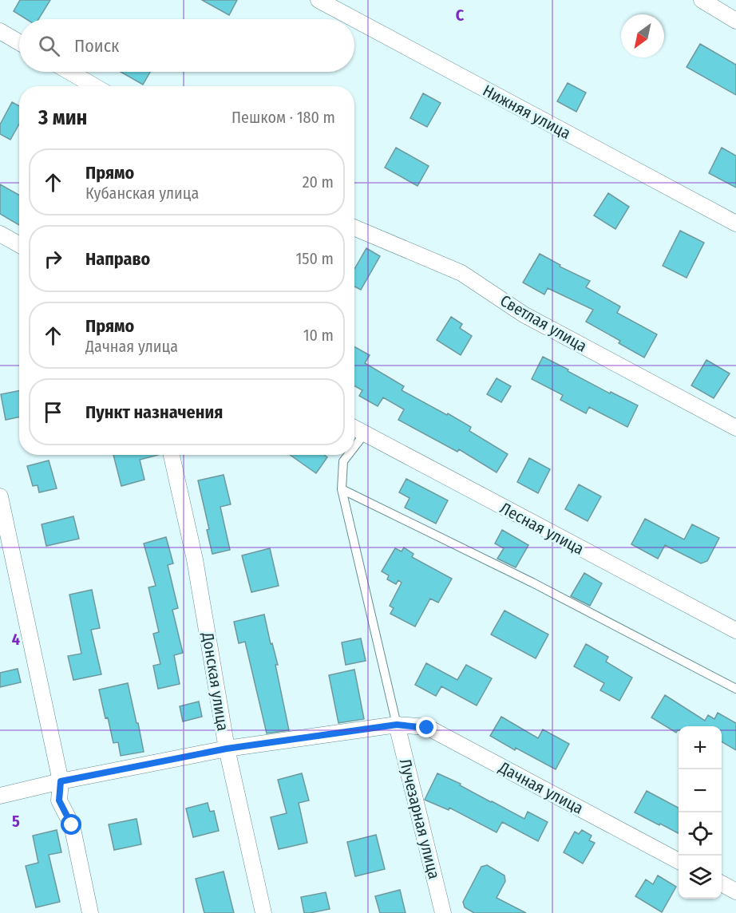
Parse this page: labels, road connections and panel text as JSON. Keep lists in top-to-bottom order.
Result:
{
  "streets": {
    "street": [
      "Нижняя улица",
      "Светлая улица",
      "Лесная улица",
      "Донская улица",
      "Дачная улица",
      "Лучезарная улица"
    ]
  },
  "crossings": [
    ["Донская улица", "Дачная улица"],
    ["Дачная улица", "Лучезарная улица"]
  ],
  "north": "bottom left",
  "page": {
    "search": "Поиск",
    "heading": ["3 мин", "Пешком · 180 m"],
    "list": [
      ["Прямо", "Кубанская улица", "20 m"],
      ["Направо", "150 m"],
      ["Прямо", "Дачная улица", "10 m"],
      "Пункт назначения"
    ],
    "map_buttons": ["+", "−"]
  },
  "grid": {
    "columns": ["C"],
    "rows": ["4", "5"]
  }
}
